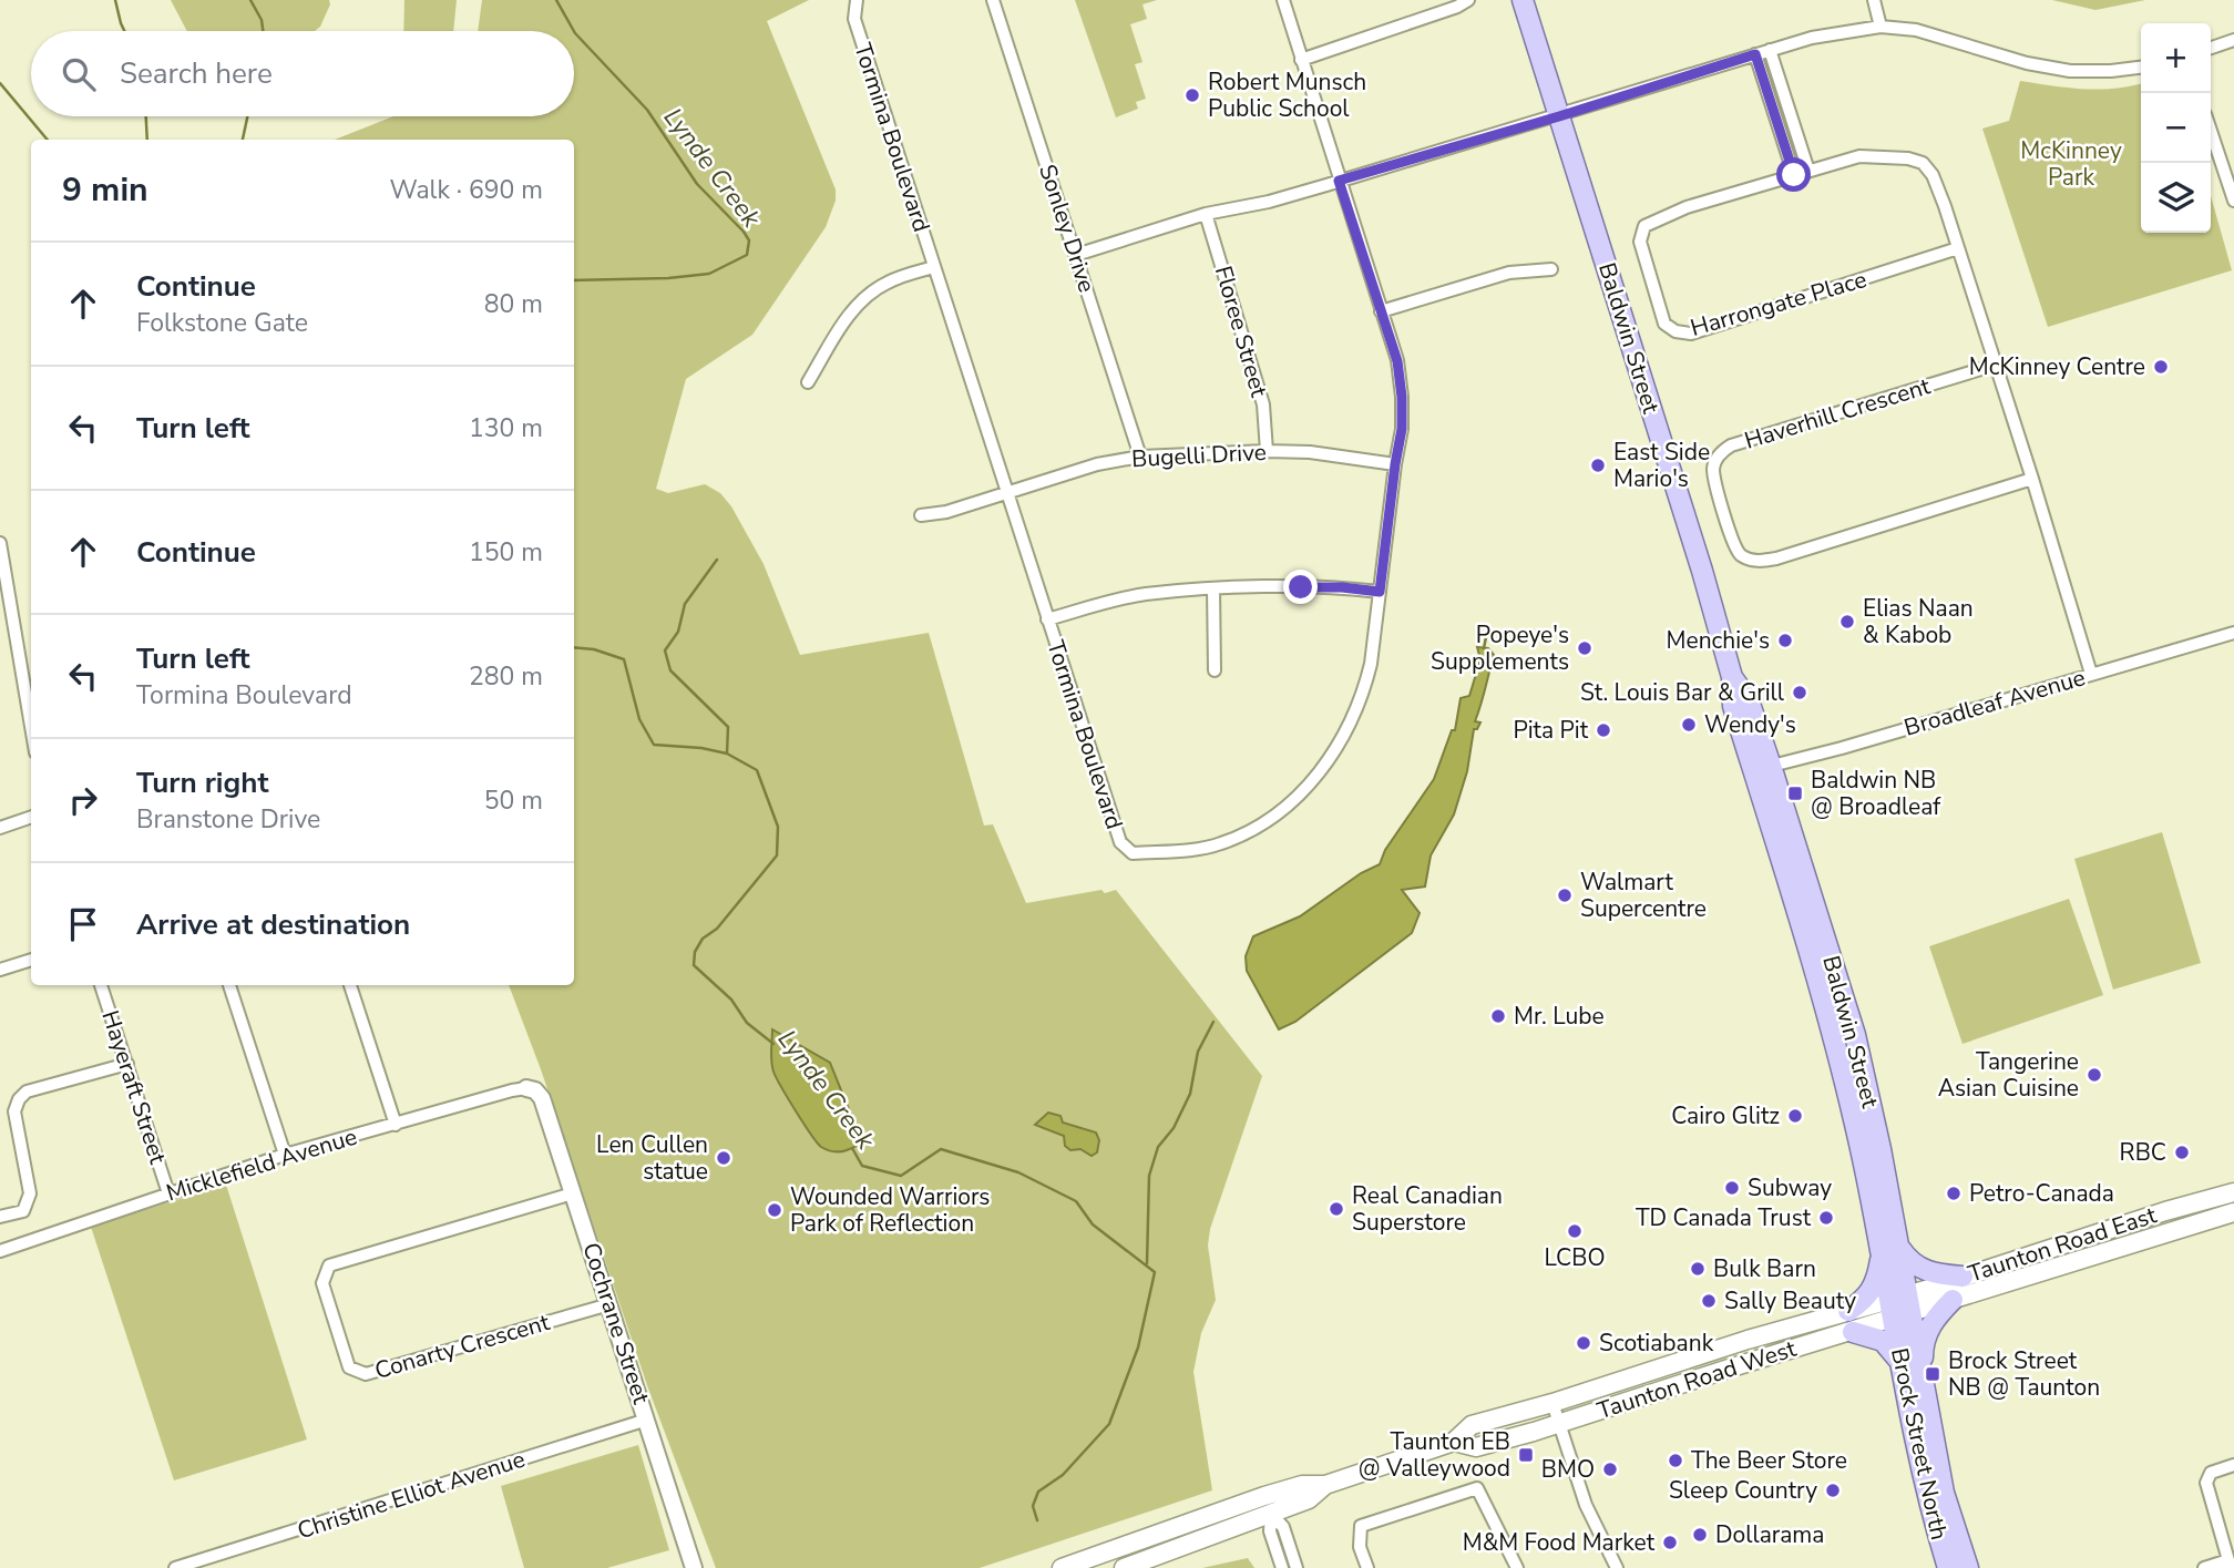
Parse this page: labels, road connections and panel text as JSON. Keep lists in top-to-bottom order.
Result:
{
  "streets": {
    "main road": [
      "Baldwin Street",
      "Taunton Road East",
      "Taunton Road West",
      "Brock Street North"
    ],
    "street": [
      "Tormina Boulevard",
      "Sonley Drive",
      "Harrongate Place",
      "Floree Street",
      "Haverhill Crescent",
      "Bugelli Drive",
      "Broadleaf Avenue",
      "Hayeraft Street",
      "Micklefield Avenue",
      "Cochrane Street",
      "Conarty Crescent",
      "Christine Elliot Avenue"
    ]
  },
  "crossings": [
    ["Tormina Boulevard", "Bugelli Drive"],
    ["Sonley Drive", "Bugelli Drive"],
    ["Harrongate Place", "Haverhill Crescent"],
    ["Harrongate Place", "Broadleaf Avenue"],
    ["Floree Street", "Bugelli Drive"],
    ["Baldwin Street", "Broadleaf Avenue"],
    ["Baldwin Street", "Taunton Road East"],
    ["Baldwin Street", "Taunton Road West"],
    ["Baldwin Street", "Brock Street North"],
    ["Hayeraft Street", "Micklefield Avenue"],
    ["Micklefield Avenue", "Cochrane Street"],
    ["Taunton Road East", "Taunton Road West"],
    ["Taunton Road East", "Brock Street North"],
    ["Cochrane Street", "Conarty Crescent"],
    ["Cochrane Street", "Christine Elliot Avenue"],
    ["Taunton Road West", "Brock Street North"]
  ],
  "water": ["Lynde Creek"],
  "parks": ["McKinney Park"],
  "places": {
    "other": [
      "Robert Munsch Public School",
      "McKinney Centre",
      "East Side Mario's",
      "Elias Naan & Kabob",
      "Menchie's",
      "Popeye's Supplements",
      "St. Louis Bar & Grill",
      "Wendy's",
      "Pita Pit",
      "Walmart Supercentre",
      "Mr. Lube",
      "Tangerine Asian Cuisine",
      "Cairo Glitz",
      "RBC",
      "Len Cullen statue",
      "Subway",
      "Petro-Canada",
      "Real Canadian Superstore",
      "Wounded Warriors Park of Reflection",
      "TD Canada Trust",
      "LCBO",
      "Bulk Barn",
      "Sally Beauty",
      "Scotiabank",
      "The Beer Store",
      "BMO",
      "Sleep Country",
      "Dollarama",
      "M&M Food Market"
    ],
    "transit": ["Baldwin NB @ Broadleaf", "Brock Street NB @ Taunton", "Taunton EB @ Valleywood"]
  },
  "page": {
    "map_buttons": ["+", "−"],
    "search": "Search here",
    "heading": ["9 min", "Walk · 690 m"],
    "list": [
      ["Continue", "Folkstone Gate", "80 m"],
      ["Turn left", "130 m"],
      ["Continue", "150 m"],
      ["Turn left", "Tormina Boulevard", "280 m"],
      ["Turn right", "Branstone Drive", "50 m"],
      "Arrive at destination"
    ]
  }
}
